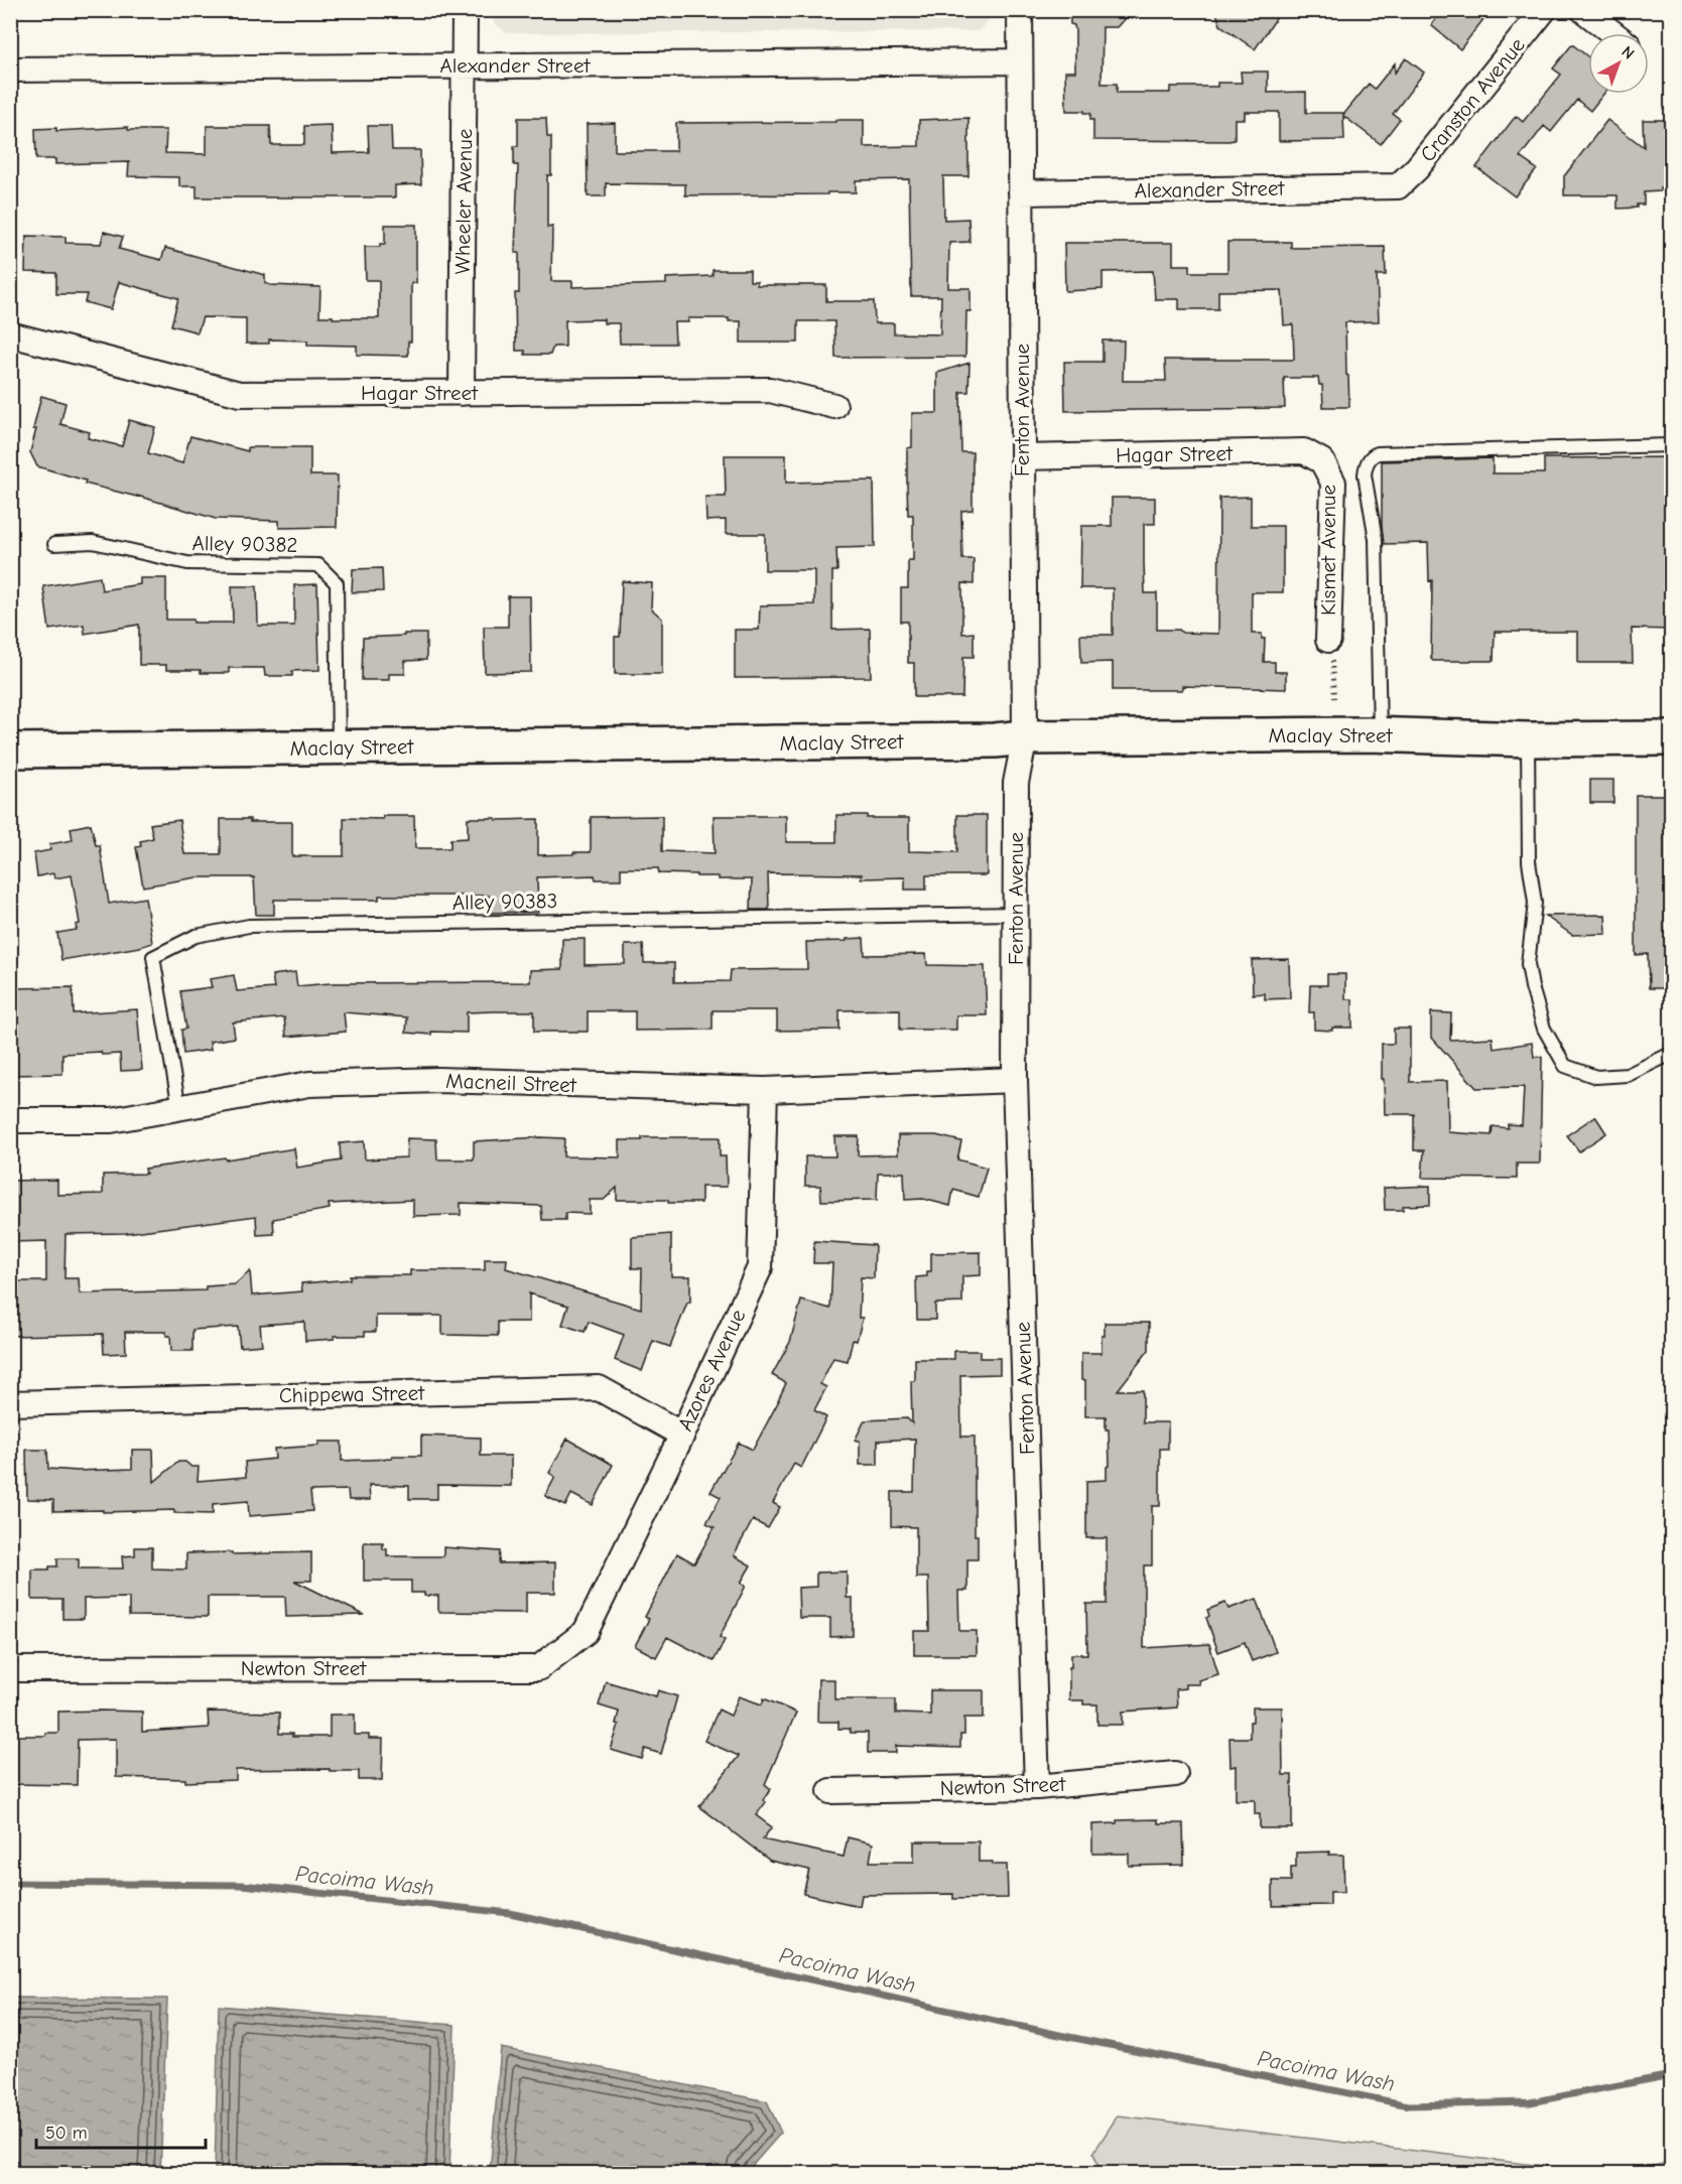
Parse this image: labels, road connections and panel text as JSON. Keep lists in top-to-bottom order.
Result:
{
  "streets": {
    "street": [
      "Alexander Street",
      "Cranston Avenue",
      "Wheeler Avenue",
      "Hagar Street",
      "Fenton Avenue",
      "Kismet Avenue",
      "Maclay Street",
      "Macneil Street",
      "Azores Avenue",
      "Chippewa Street",
      "Newton Street"
    ],
    "lane": ["Alley 90382", "Alley 90383"]
  },
  "crossings": [
    ["Alexander Street", "Cranston Avenue"],
    ["Alexander Street", "Wheeler Avenue"],
    ["Alexander Street", "Fenton Avenue"],
    ["Wheeler Avenue", "Hagar Street"],
    ["Hagar Street", "Fenton Avenue"],
    ["Hagar Street", "Kismet Avenue"],
    ["Fenton Avenue", "Maclay Street"],
    ["Fenton Avenue", "Alley 90383"],
    ["Fenton Avenue", "Macneil Street"],
    ["Fenton Avenue", "Newton Street"],
    ["Alley 90382", "Maclay Street"],
    ["Alley 90383", "Macneil Street"],
    ["Macneil Street", "Azores Avenue"],
    ["Azores Avenue", "Chippewa Street"],
    ["Azores Avenue", "Newton Street"]
  ],
  "water": ["Pacoima Wash"],
  "scale_bar": "50 m",
  "north": "top right"
}
